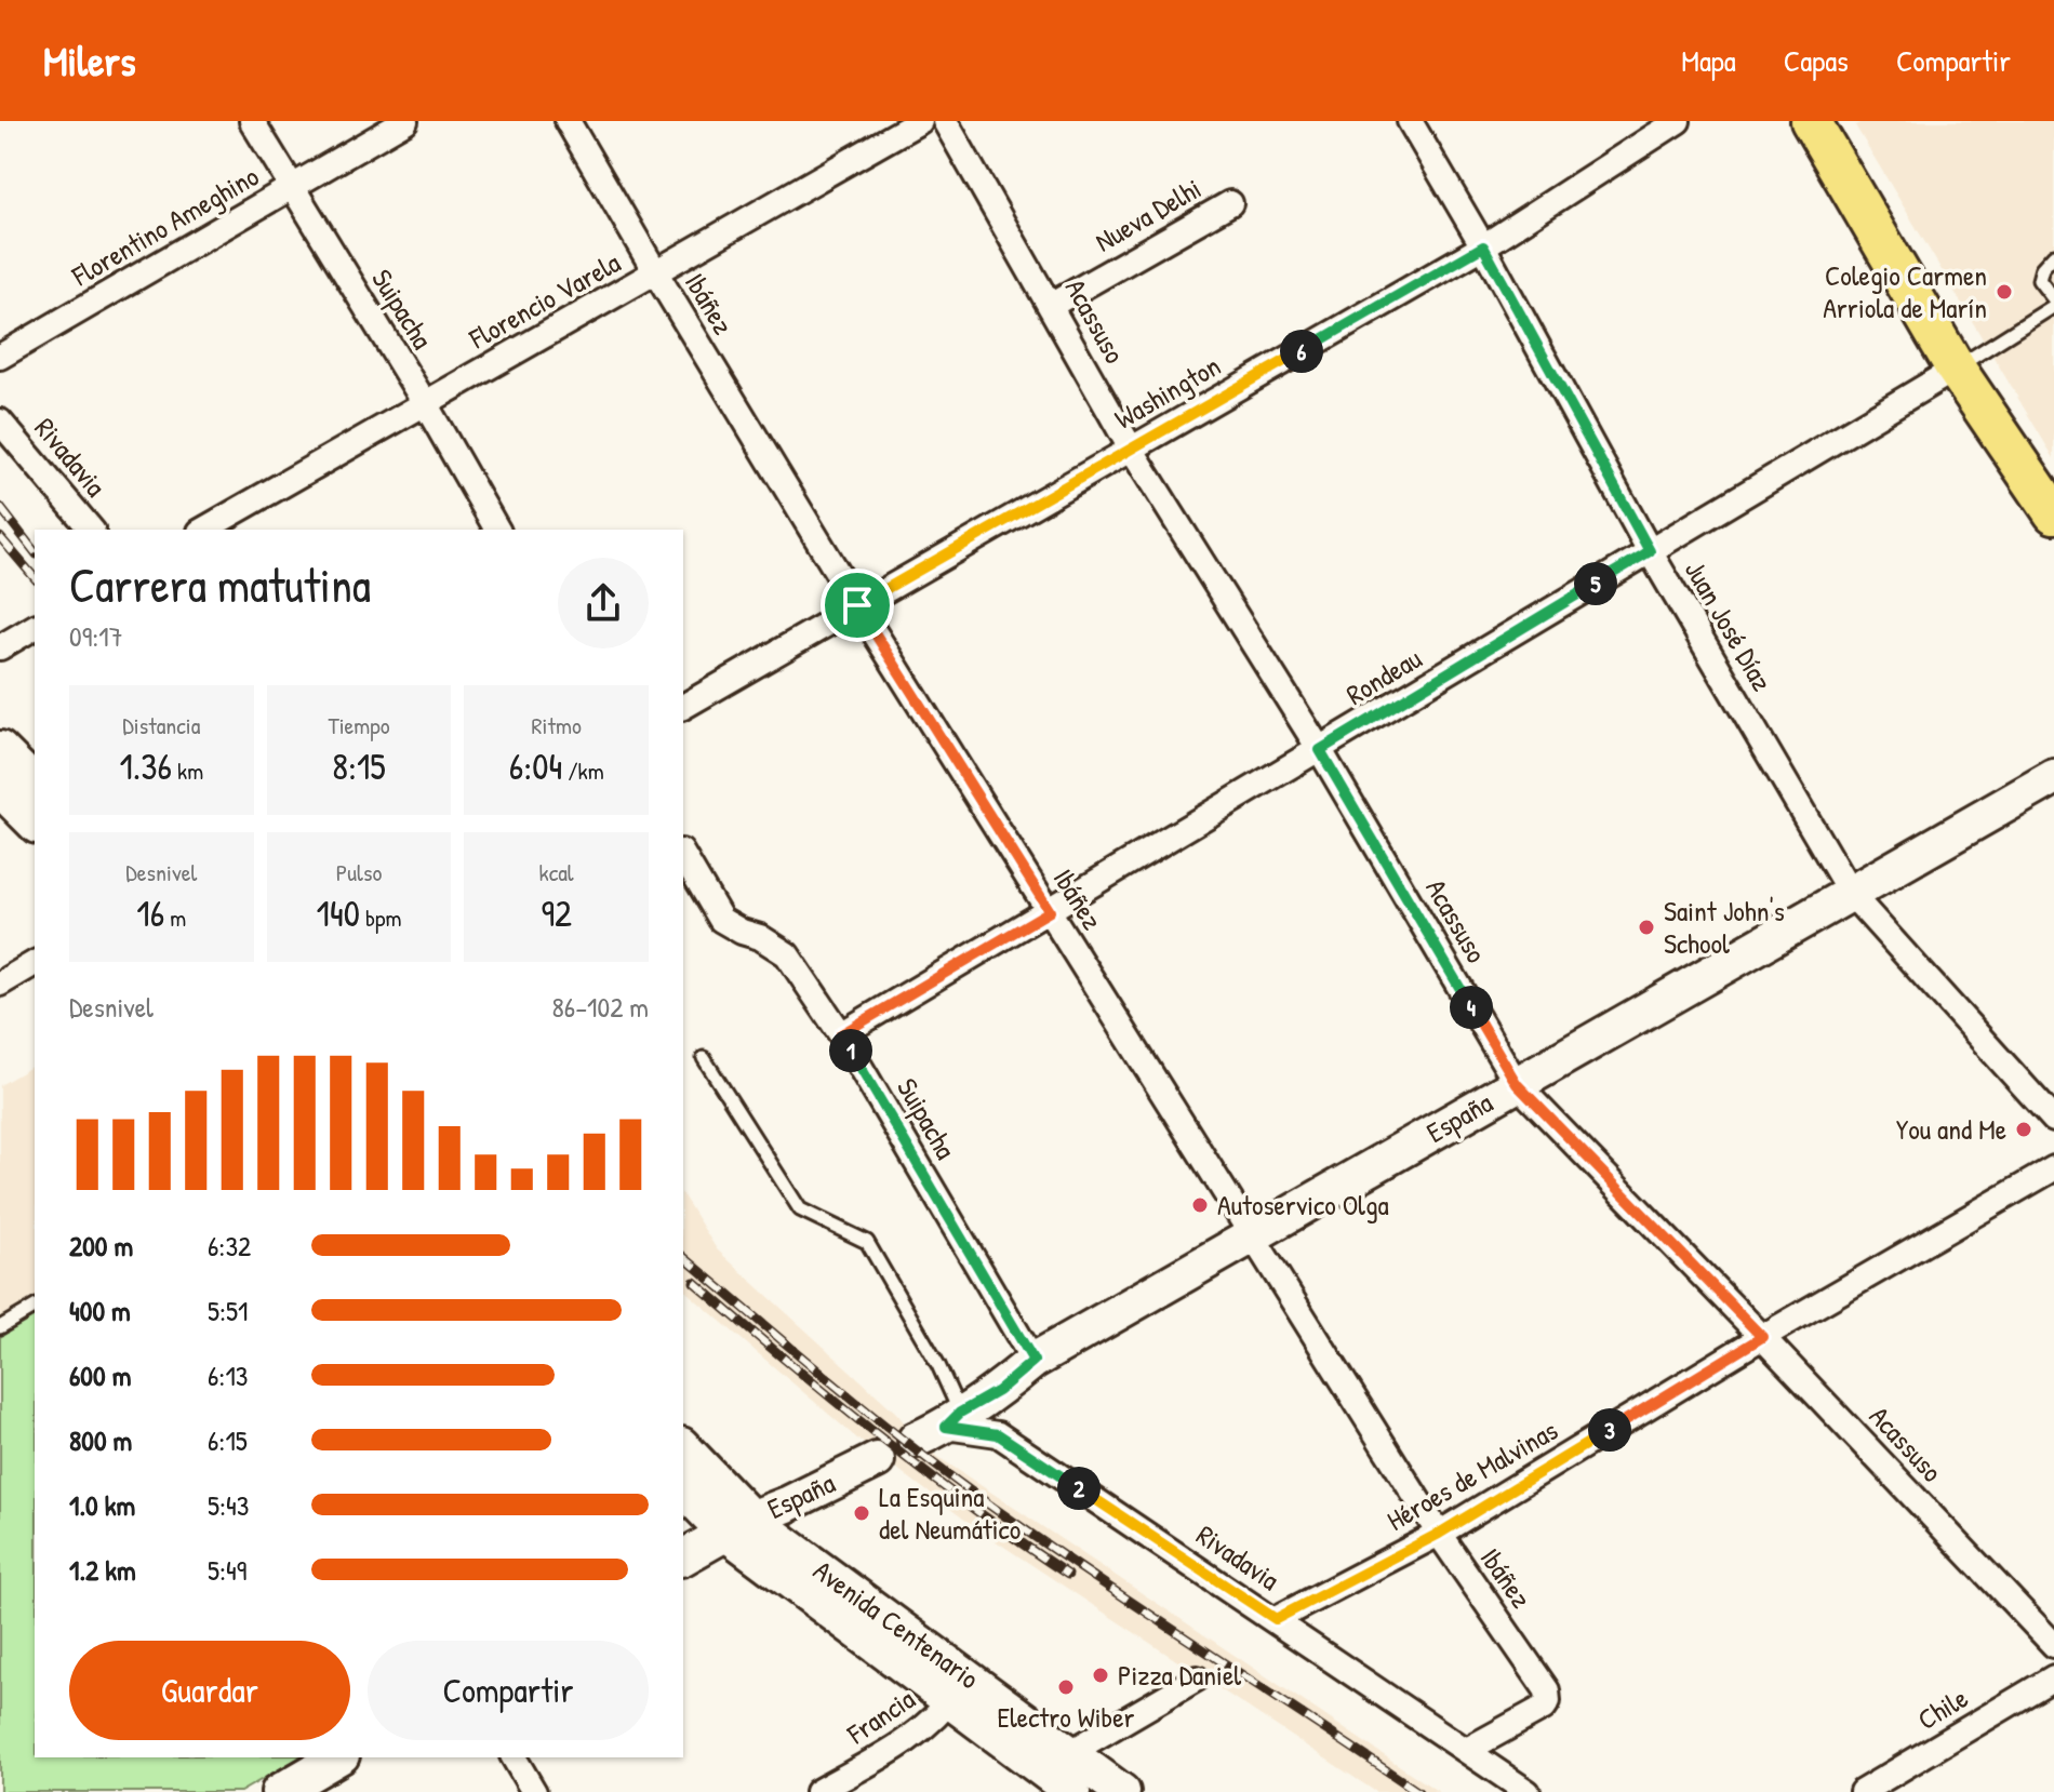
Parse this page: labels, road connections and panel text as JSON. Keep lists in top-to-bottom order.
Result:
{
  "streets": {
    "street": [
      "Nueva Delhi",
      "Florentino Ameghino",
      "Florencio Varela",
      "Ibáñez",
      "Suipacha",
      "Acassuso",
      "Washington",
      "Rivadavia",
      "Juan José Díaz",
      "Rondeau",
      "España",
      "Héroes de Malvinas",
      "Avenida Centenario",
      "Chile",
      "Francia"
    ]
  },
  "crossings": [
    ["Nueva Delhi", "Acassuso"],
    ["Florentino Ameghino", "Suipacha"],
    ["Florencio Varela", "Ibáñez"],
    ["Florencio Varela", "Suipacha"],
    ["Ibáñez", "Washington"],
    ["Ibáñez", "Rivadavia"],
    ["Ibáñez", "Rondeau"],
    ["Ibáñez", "España"],
    ["Ibáñez", "Héroes de Malvinas"],
    ["Suipacha", "Rondeau"],
    ["Suipacha", "España"],
    ["Acassuso", "Washington"],
    ["Acassuso", "Rondeau"],
    ["Acassuso", "España"],
    ["Acassuso", "Héroes de Malvinas"],
    ["Washington", "Juan José Díaz"],
    ["Rivadavia", "España"],
    ["Rivadavia", "Héroes de Malvinas"],
    ["Juan José Díaz", "Rondeau"],
    ["Juan José Díaz", "España"],
    ["España", "Avenida Centenario"],
    ["Avenida Centenario", "Francia"]
  ],
  "places": [
    "Colegio Carmen Arriola de Marín",
    "Saint John's School",
    "You and Me",
    "Autoservico Olga",
    "La Esquina del Neumático",
    "Pizza Daniel",
    "Electro Wiber"
  ],
  "page": {
    "header": "Milers",
    "nav": ["Mapa", "Capas", "Compartir"],
    "pins": [
      "6",
      "5",
      "4",
      "1",
      "3",
      "2"
    ],
    "heading": ["Carrera matutina", "09:17"],
    "stats": [
      ["Distancia", "1.36 km"],
      ["Tiempo", "8:15"],
      ["Ritmo", "6:04 /km"],
      ["Desnivel", "16 m"],
      ["Pulso", "140 bpm"],
      ["kcal", "92"]
    ],
    "chart": ["Desnivel", "86–102 m"],
    "list": [
      {
        "name": "200 m",
        "note": "6:32"
      },
      {
        "name": "400 m",
        "note": "5:51"
      },
      {
        "name": "600 m",
        "note": "6:13"
      },
      {
        "name": "800 m",
        "note": "6:15"
      },
      {
        "name": "1.0 km",
        "note": "5:43"
      },
      {
        "name": "1.2 km",
        "note": "5:49"
      }
    ],
    "buttons": ["Guardar", "Compartir"]
  }
}
